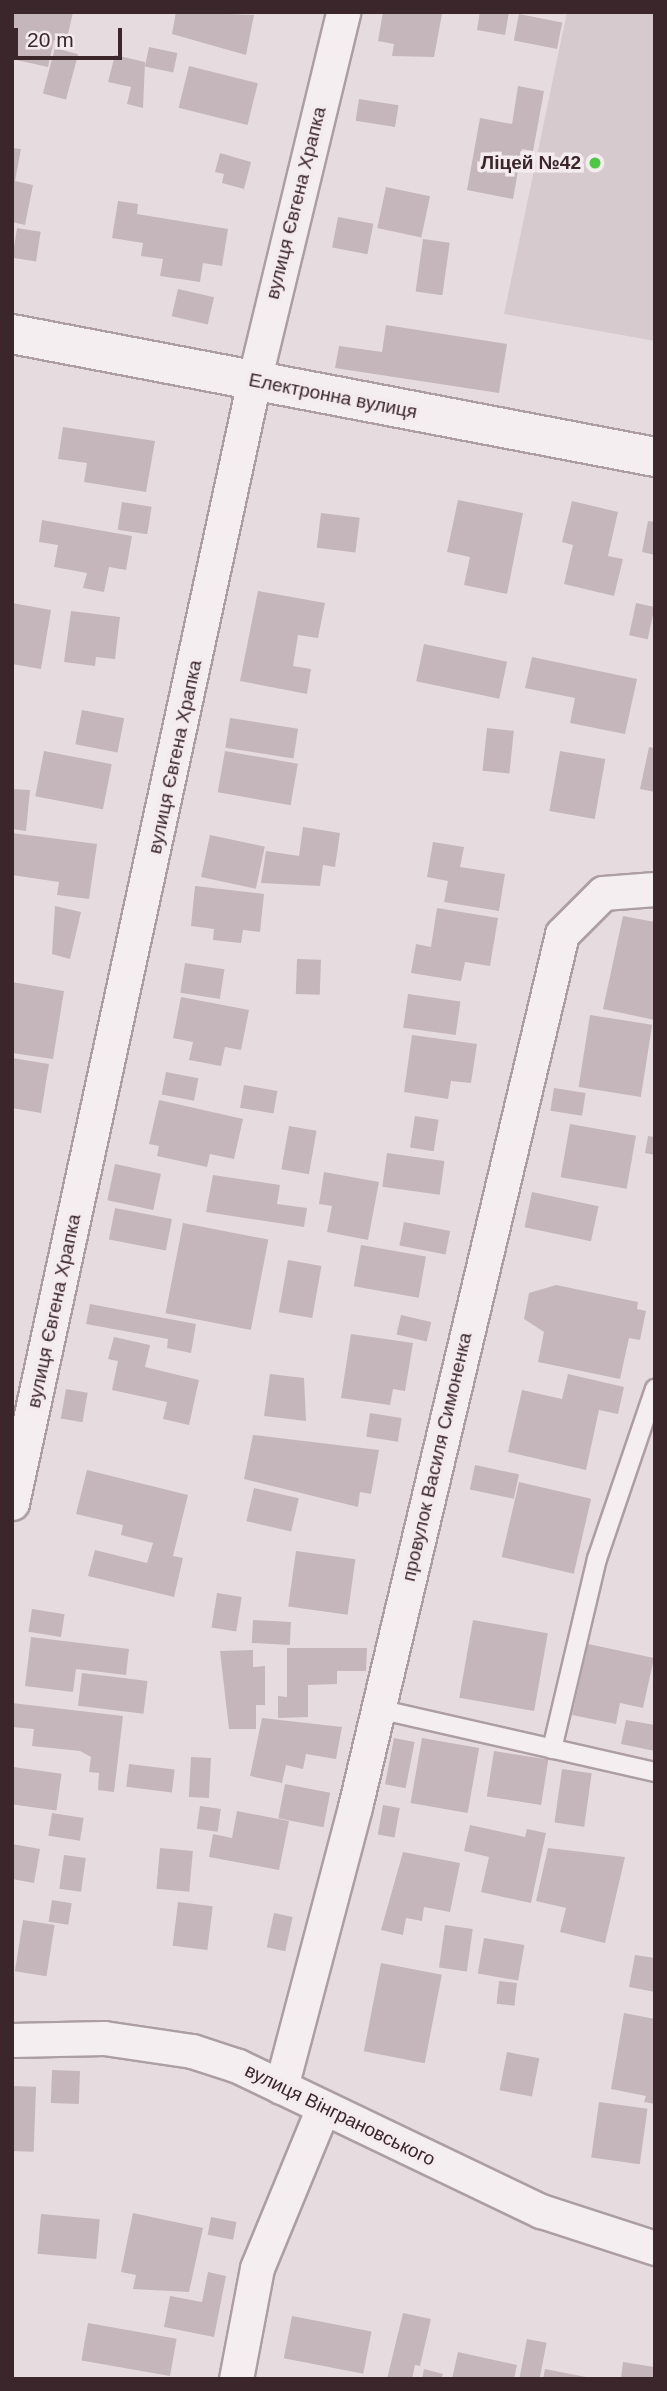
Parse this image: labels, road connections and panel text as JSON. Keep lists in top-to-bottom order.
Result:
{
  "streets": {
    "street": [
      "вулиця Євгена Храпка",
      "Електронна вулиця",
      "провулок Василя Симоненка",
      "вулиця Вінграновського"
    ]
  },
  "crossings": [
    ["вулиця Євгена Храпка", "Електронна вулиця"],
    ["провулок Василя Симоненка", "вулиця Вінграновського"]
  ],
  "places": ["Ліцей №42"],
  "scale_bar": "20 m"
}
